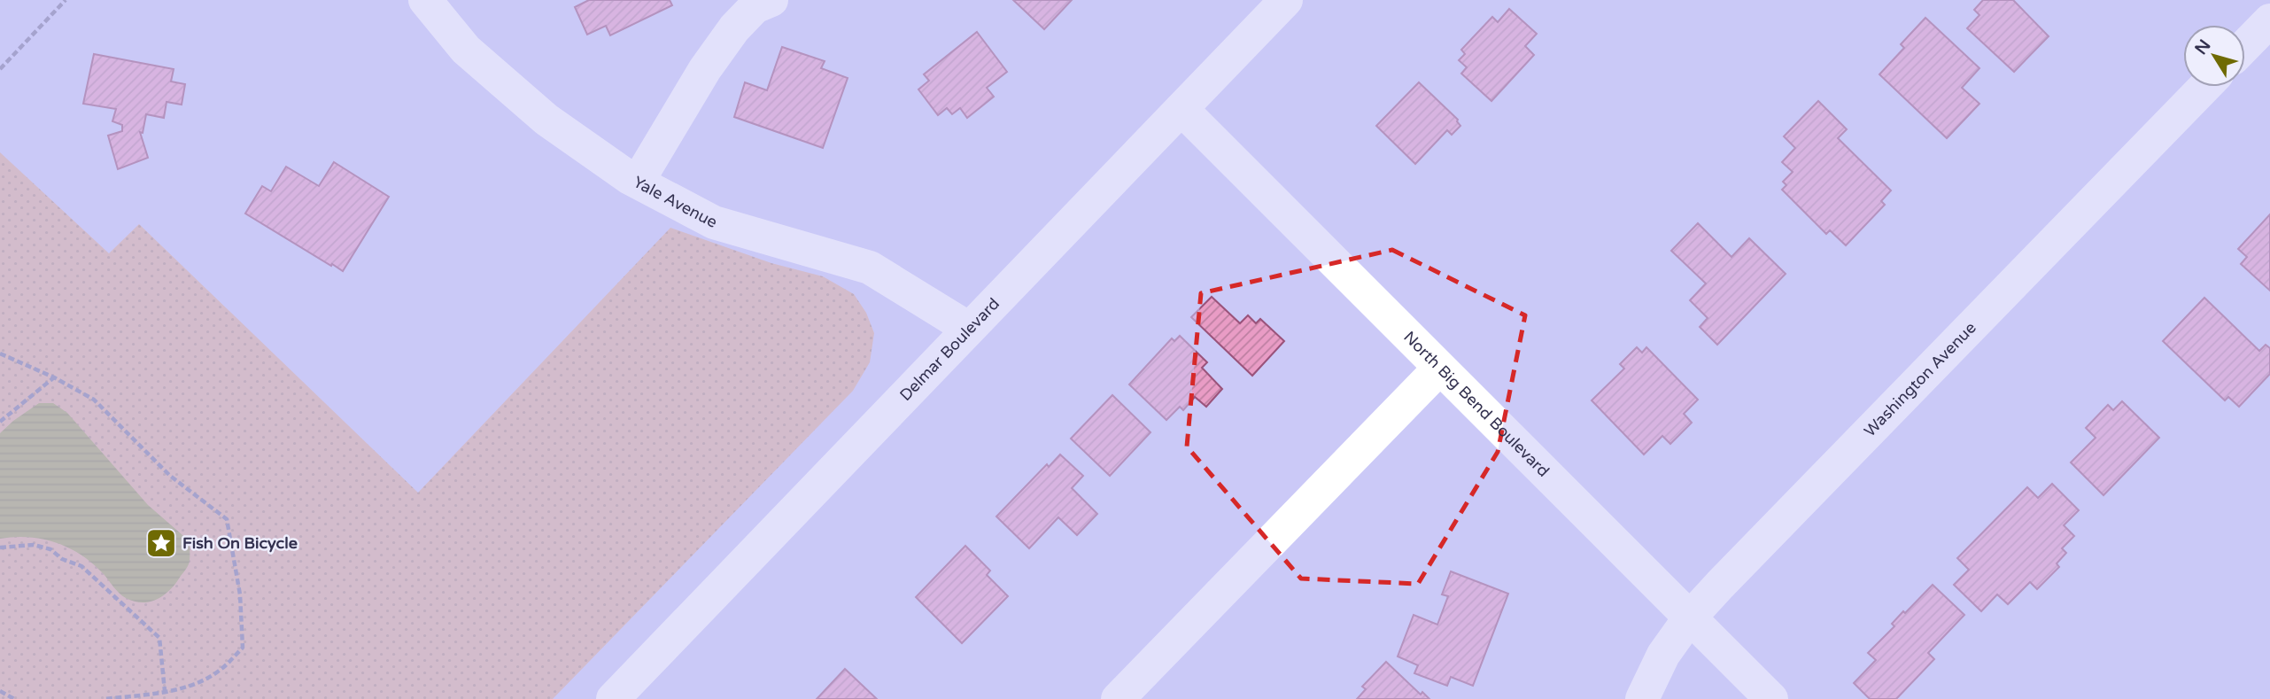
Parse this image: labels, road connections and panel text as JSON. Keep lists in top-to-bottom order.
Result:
{
  "streets": {
    "main road": [
      "Yale Avenue",
      "Delmar Boulevard",
      "Washington Avenue",
      "North Big Bend Boulevard"
    ]
  },
  "crossings": [
    ["Yale Avenue", "Delmar Boulevard"],
    ["Delmar Boulevard", "North Big Bend Boulevard"],
    ["Washington Avenue", "North Big Bend Boulevard"]
  ],
  "places": {
    "place": ["Fish On Bicycle"]
  },
  "north": "top left"
}
